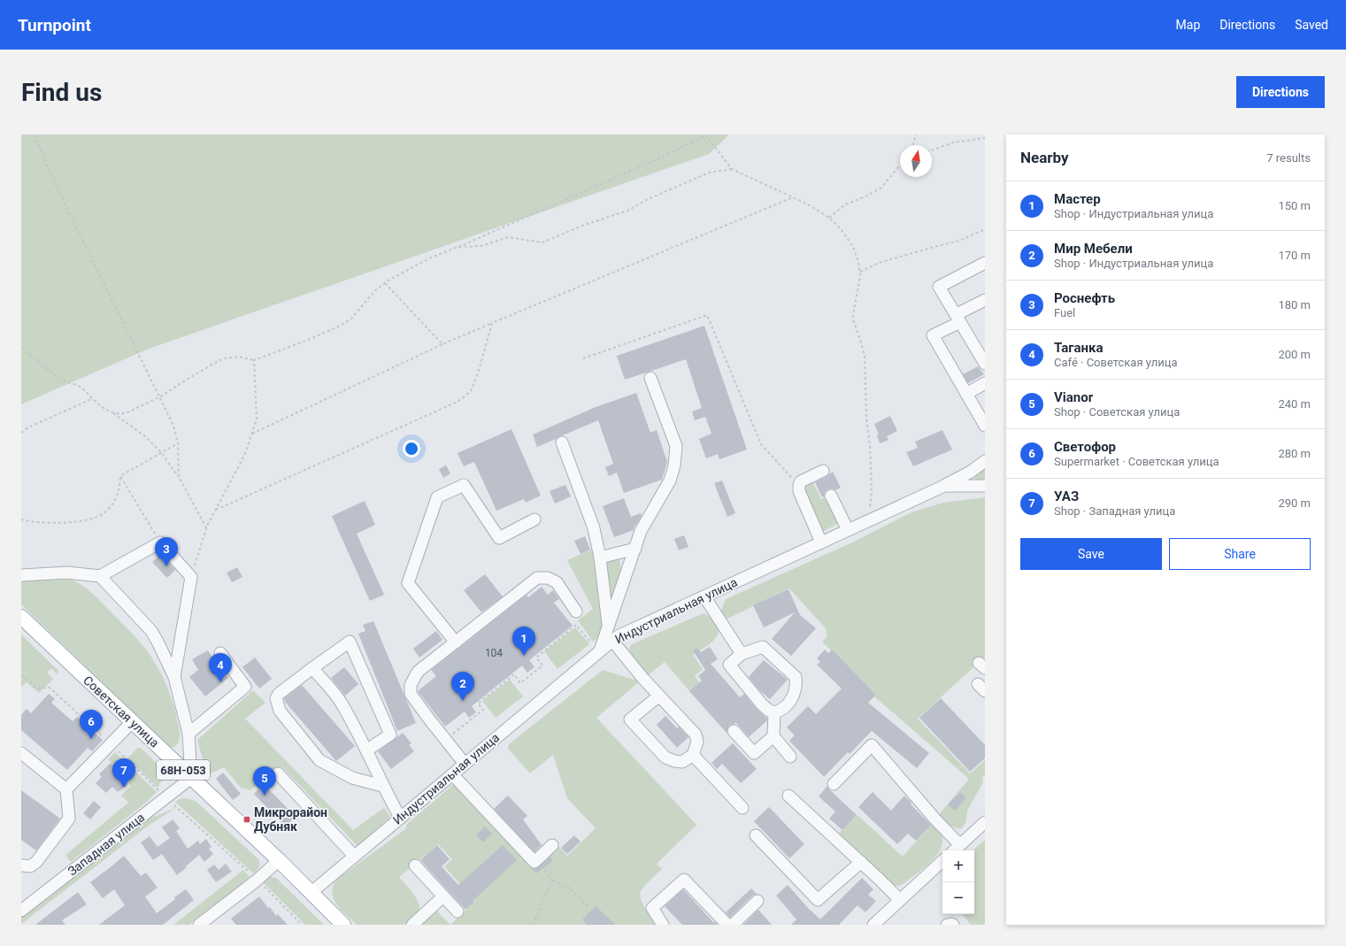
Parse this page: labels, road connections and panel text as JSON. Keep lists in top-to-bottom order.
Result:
{
  "streets": {
    "main road": ["Советская улица", "68Н-053"],
    "street": ["Индустриальная улица", "Западная улица"]
  },
  "crossings": [
    ["Индустриальная улица", "Советская улица"],
    ["Советская улица", "Западная улица"]
  ],
  "places": {
    "transit": ["Микрорайон Дубняк"]
  },
  "house_numbers": ["104"],
  "north": "top",
  "page": {
    "header": "Turnpoint",
    "nav": ["Map", "Directions", "Saved"],
    "buttons": [
      "Directions",
      ["Save", "Share"]
    ],
    "title": "Find us",
    "heading": ["Nearby", "7 results"],
    "list": [
      {
        "mark": "1",
        "name": "Мастер",
        "note": "Shop · Индустриальная улица",
        "value": "150 m"
      },
      {
        "mark": "2",
        "name": "Мир Мебели",
        "note": "Shop · Индустриальная улица",
        "value": "170 m"
      },
      {
        "mark": "3",
        "name": "Роснефть",
        "note": "Fuel",
        "value": "180 m"
      },
      {
        "mark": "4",
        "name": "Таганка",
        "note": "Café · Советская улица",
        "value": "200 m"
      },
      {
        "mark": "5",
        "name": "Vianor",
        "note": "Shop · Советская улица",
        "value": "240 m"
      },
      {
        "mark": "6",
        "name": "Светофор",
        "note": "Supermarket · Советская улица",
        "value": "280 m"
      },
      {
        "mark": "7",
        "name": "УАЗ",
        "note": "Shop · Западная улица",
        "value": "290 m"
      }
    ],
    "pins": [
      "3",
      "1",
      "4",
      "2",
      "6",
      "7",
      "5"
    ],
    "map_buttons": ["+", "−"]
  }
}
